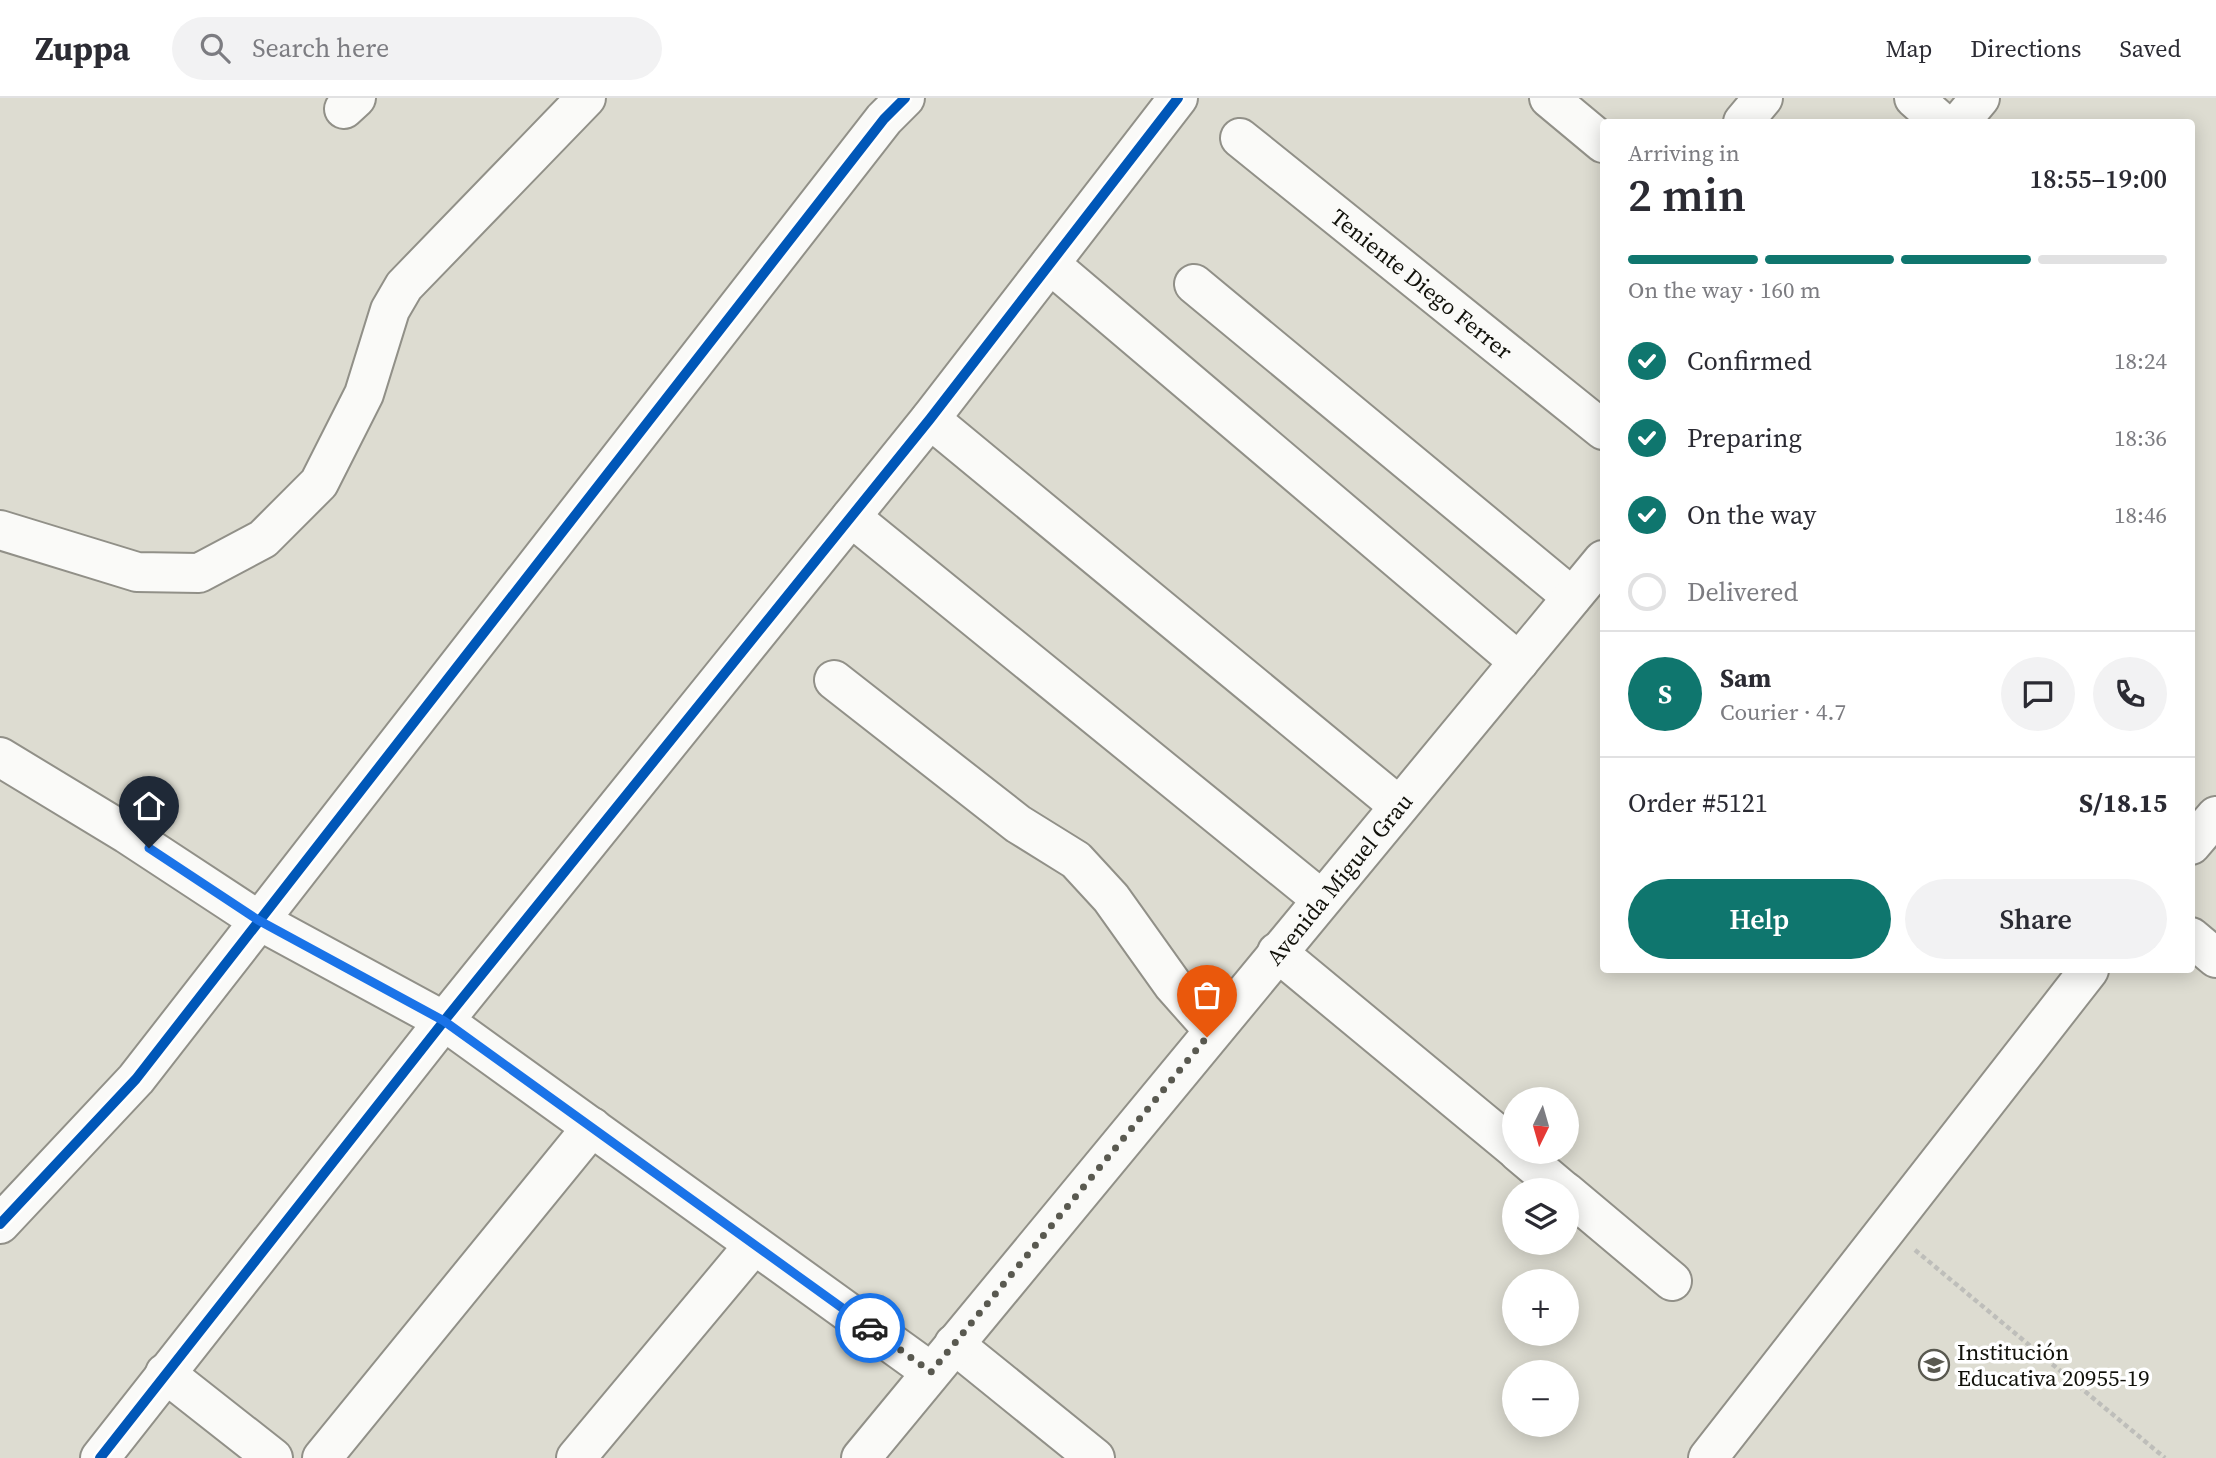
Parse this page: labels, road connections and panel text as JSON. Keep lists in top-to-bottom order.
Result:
{
  "streets": {
    "street": ["Teniente Diego Ferrer", "Avenida Miguel Grau"]
  },
  "places": {
    "school or university": ["Institución Educativa 20955-19"]
  },
  "north": "bottom",
  "page": {
    "header": "Zuppa",
    "search": "Search here",
    "nav": ["Map", "Directions", "Saved"],
    "heading": ["2 min", "Arriving in", "18:55–19:00"],
    "panel": [
      "Sam",
      "Courier · 4.7",
      "Order #5121",
      "S/18.15"
    ],
    "bar": "On the way · 160 m",
    "list": [
      ["Confirmed", "18:24"],
      ["Preparing", "18:36"],
      ["On the way", "18:46"],
      "Delivered"
    ],
    "round": "S",
    "buttons": ["Help", "Share"],
    "map_buttons": ["+", "−"]
  }
}
